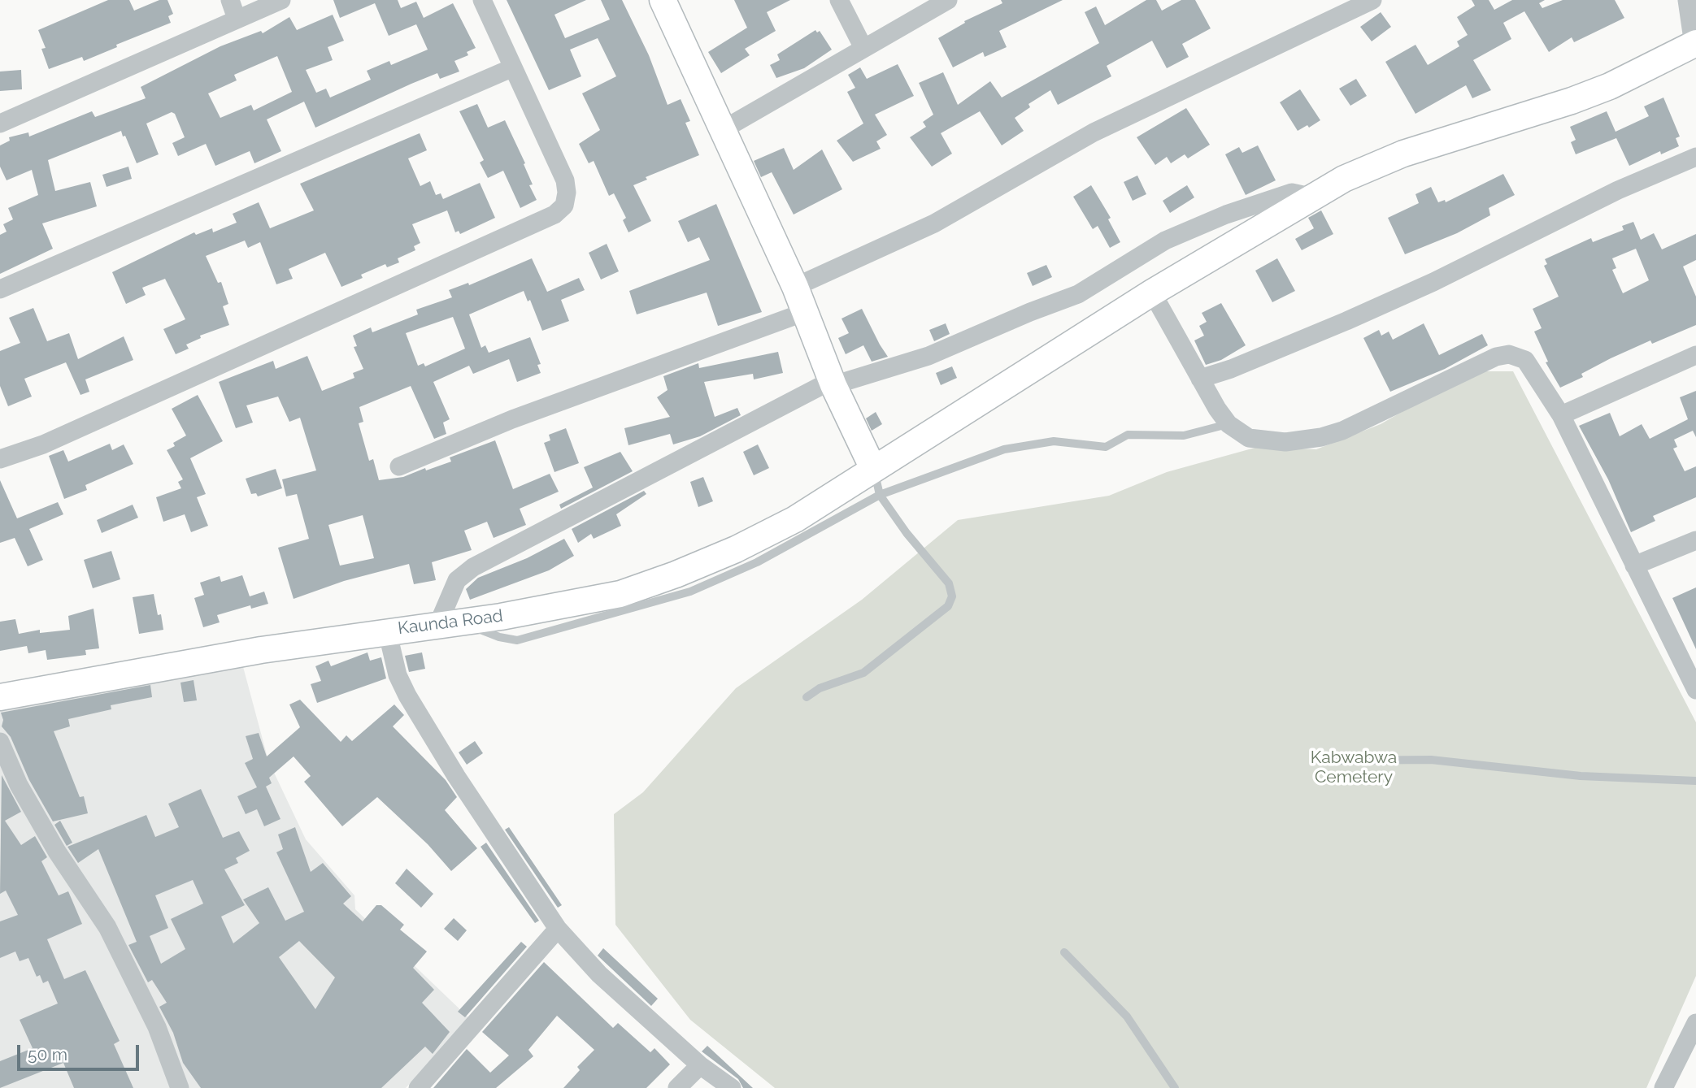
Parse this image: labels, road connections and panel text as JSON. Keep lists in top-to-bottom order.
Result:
{
  "streets": {
    "street": ["Kaunda Road"]
  },
  "parks": ["Kabwabwa Cemetery"],
  "scale_bar": "50 m"
}
